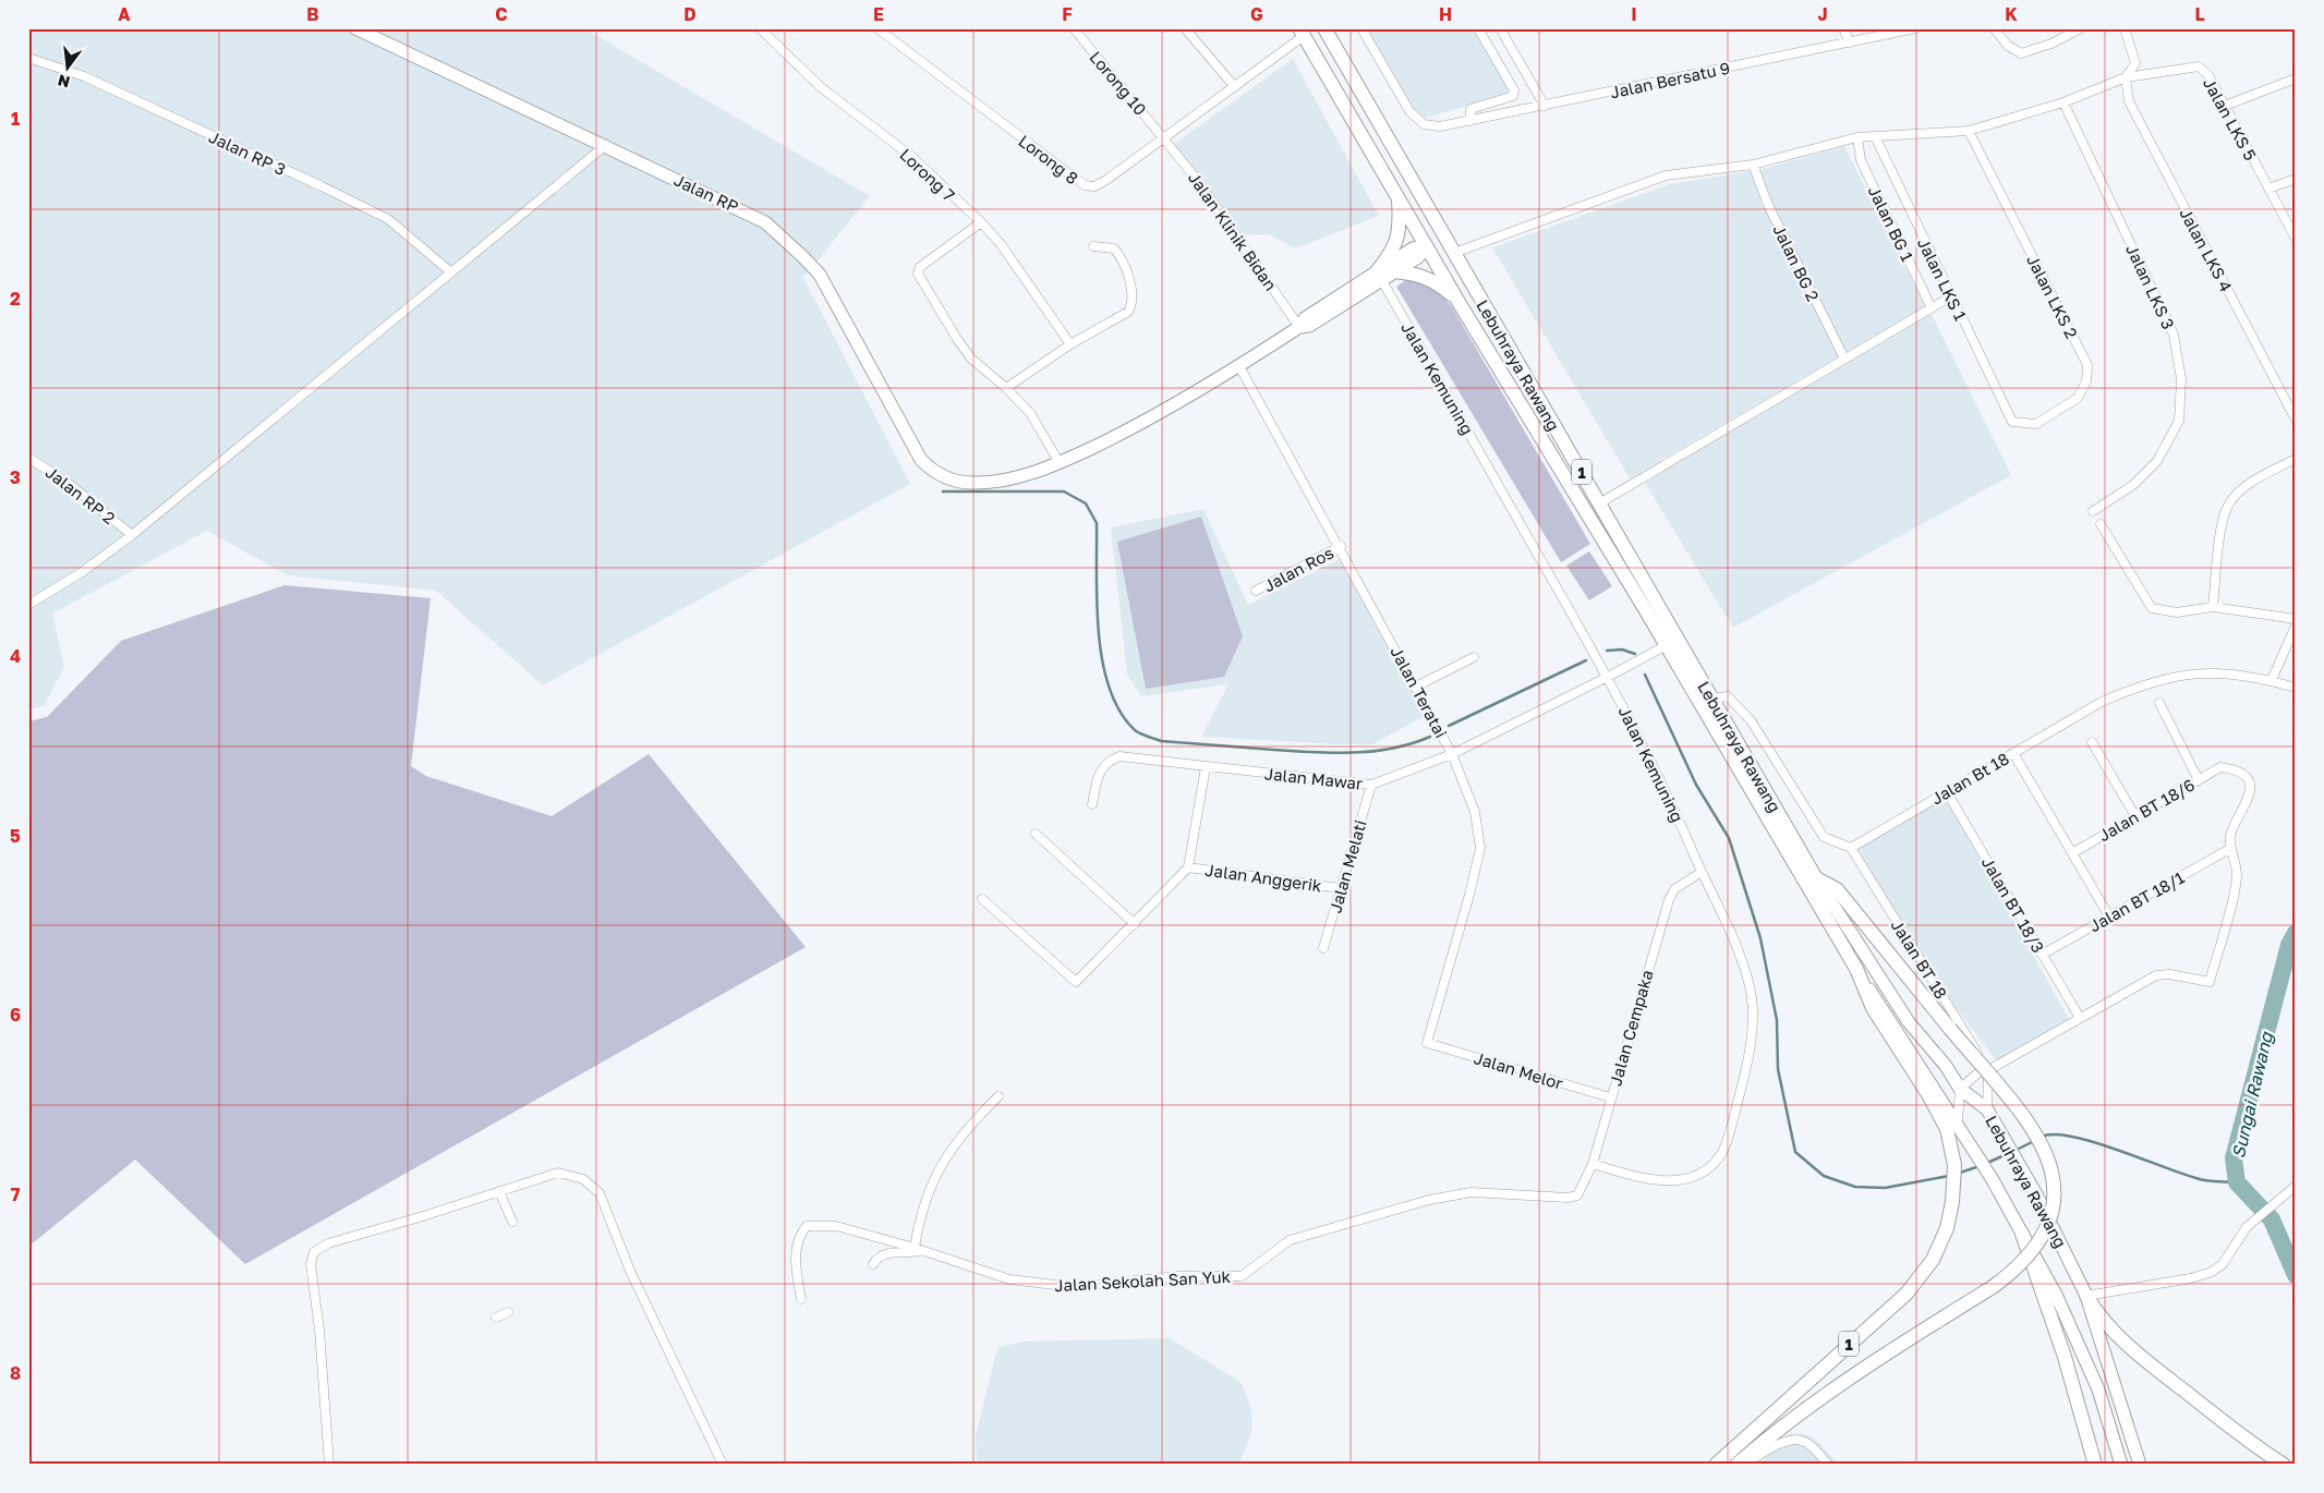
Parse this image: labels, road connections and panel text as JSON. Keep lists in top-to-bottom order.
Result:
{
  "streets": {
    "main road": ["Lebuhraya Rawang", "1"],
    "street": [
      "Jalan Bersatu 9",
      "Lorong 10",
      "Jalan LKS 5",
      "Jalan RP 3",
      "Lorong 8",
      "Lorong 7",
      "Jalan RP",
      "Jalan BG 1",
      "Jalan Klinik Bidan",
      "Jalan LKS 4",
      "Jalan BG 2",
      "Jalan LKS 1",
      "Jalan LKS 3",
      "Jalan LKS 2",
      "Jalan Kemuning",
      "Jalan RP 2",
      "Jalan Ros",
      "Jalan Teratai",
      "Jalan Mawar",
      "Jalan Bt 18",
      "Jalan BT 18/6",
      "Jalan Melati",
      "Jalan Anggerik",
      "Jalan BT 18/1",
      "Jalan BT 18/3",
      "Jalan BT 18",
      "Jalan Cempaka",
      "Jalan Melor",
      "Jalan Sekolah San Yuk"
    ]
  },
  "crossings": [
    ["Lorong 10", "Lorong 8"],
    ["Lorong 10", "Jalan Klinik Bidan"],
    ["Jalan LKS 5", "Jalan LKS 4"],
    ["Lorong 8", "Jalan Klinik Bidan"],
    ["Lorong 8", "Lebuhraya Rawang"],
    ["Jalan LKS 1", "Jalan LKS 2"],
    ["Lebuhraya Rawang", "1"],
    ["Lebuhraya Rawang", "Jalan Mawar"],
    ["Jalan Kemuning", "Jalan Mawar"],
    ["Jalan Kemuning", "Jalan Cempaka"],
    ["Jalan Ros", "Jalan Teratai"],
    ["Jalan Teratai", "Jalan Mawar"],
    ["Jalan Teratai", "Jalan Melor"],
    ["Jalan Mawar", "Jalan Melati"],
    ["Jalan Mawar", "Jalan Anggerik"],
    ["Jalan Bt 18", "Jalan BT 18/3"],
    ["Jalan Bt 18", "Jalan BT 18"],
    ["Jalan BT 18/6", "Jalan BT 18/1"],
    ["Jalan Melati", "Jalan Anggerik"],
    ["Jalan BT 18/1", "Jalan BT 18/3"],
    ["Jalan Cempaka", "Jalan Melor"],
    ["Jalan Cempaka", "Jalan Sekolah San Yuk"]
  ],
  "water": ["Sungai Rawang"],
  "north": "bottom",
  "grid": {
    "columns": [
      "A",
      "B",
      "C",
      "D",
      "E",
      "F",
      "G",
      "H",
      "I",
      "J",
      "K",
      "L"
    ],
    "rows": [
      "1",
      "2",
      "3",
      "4",
      "5",
      "6",
      "7",
      "8"
    ]
  }
}
